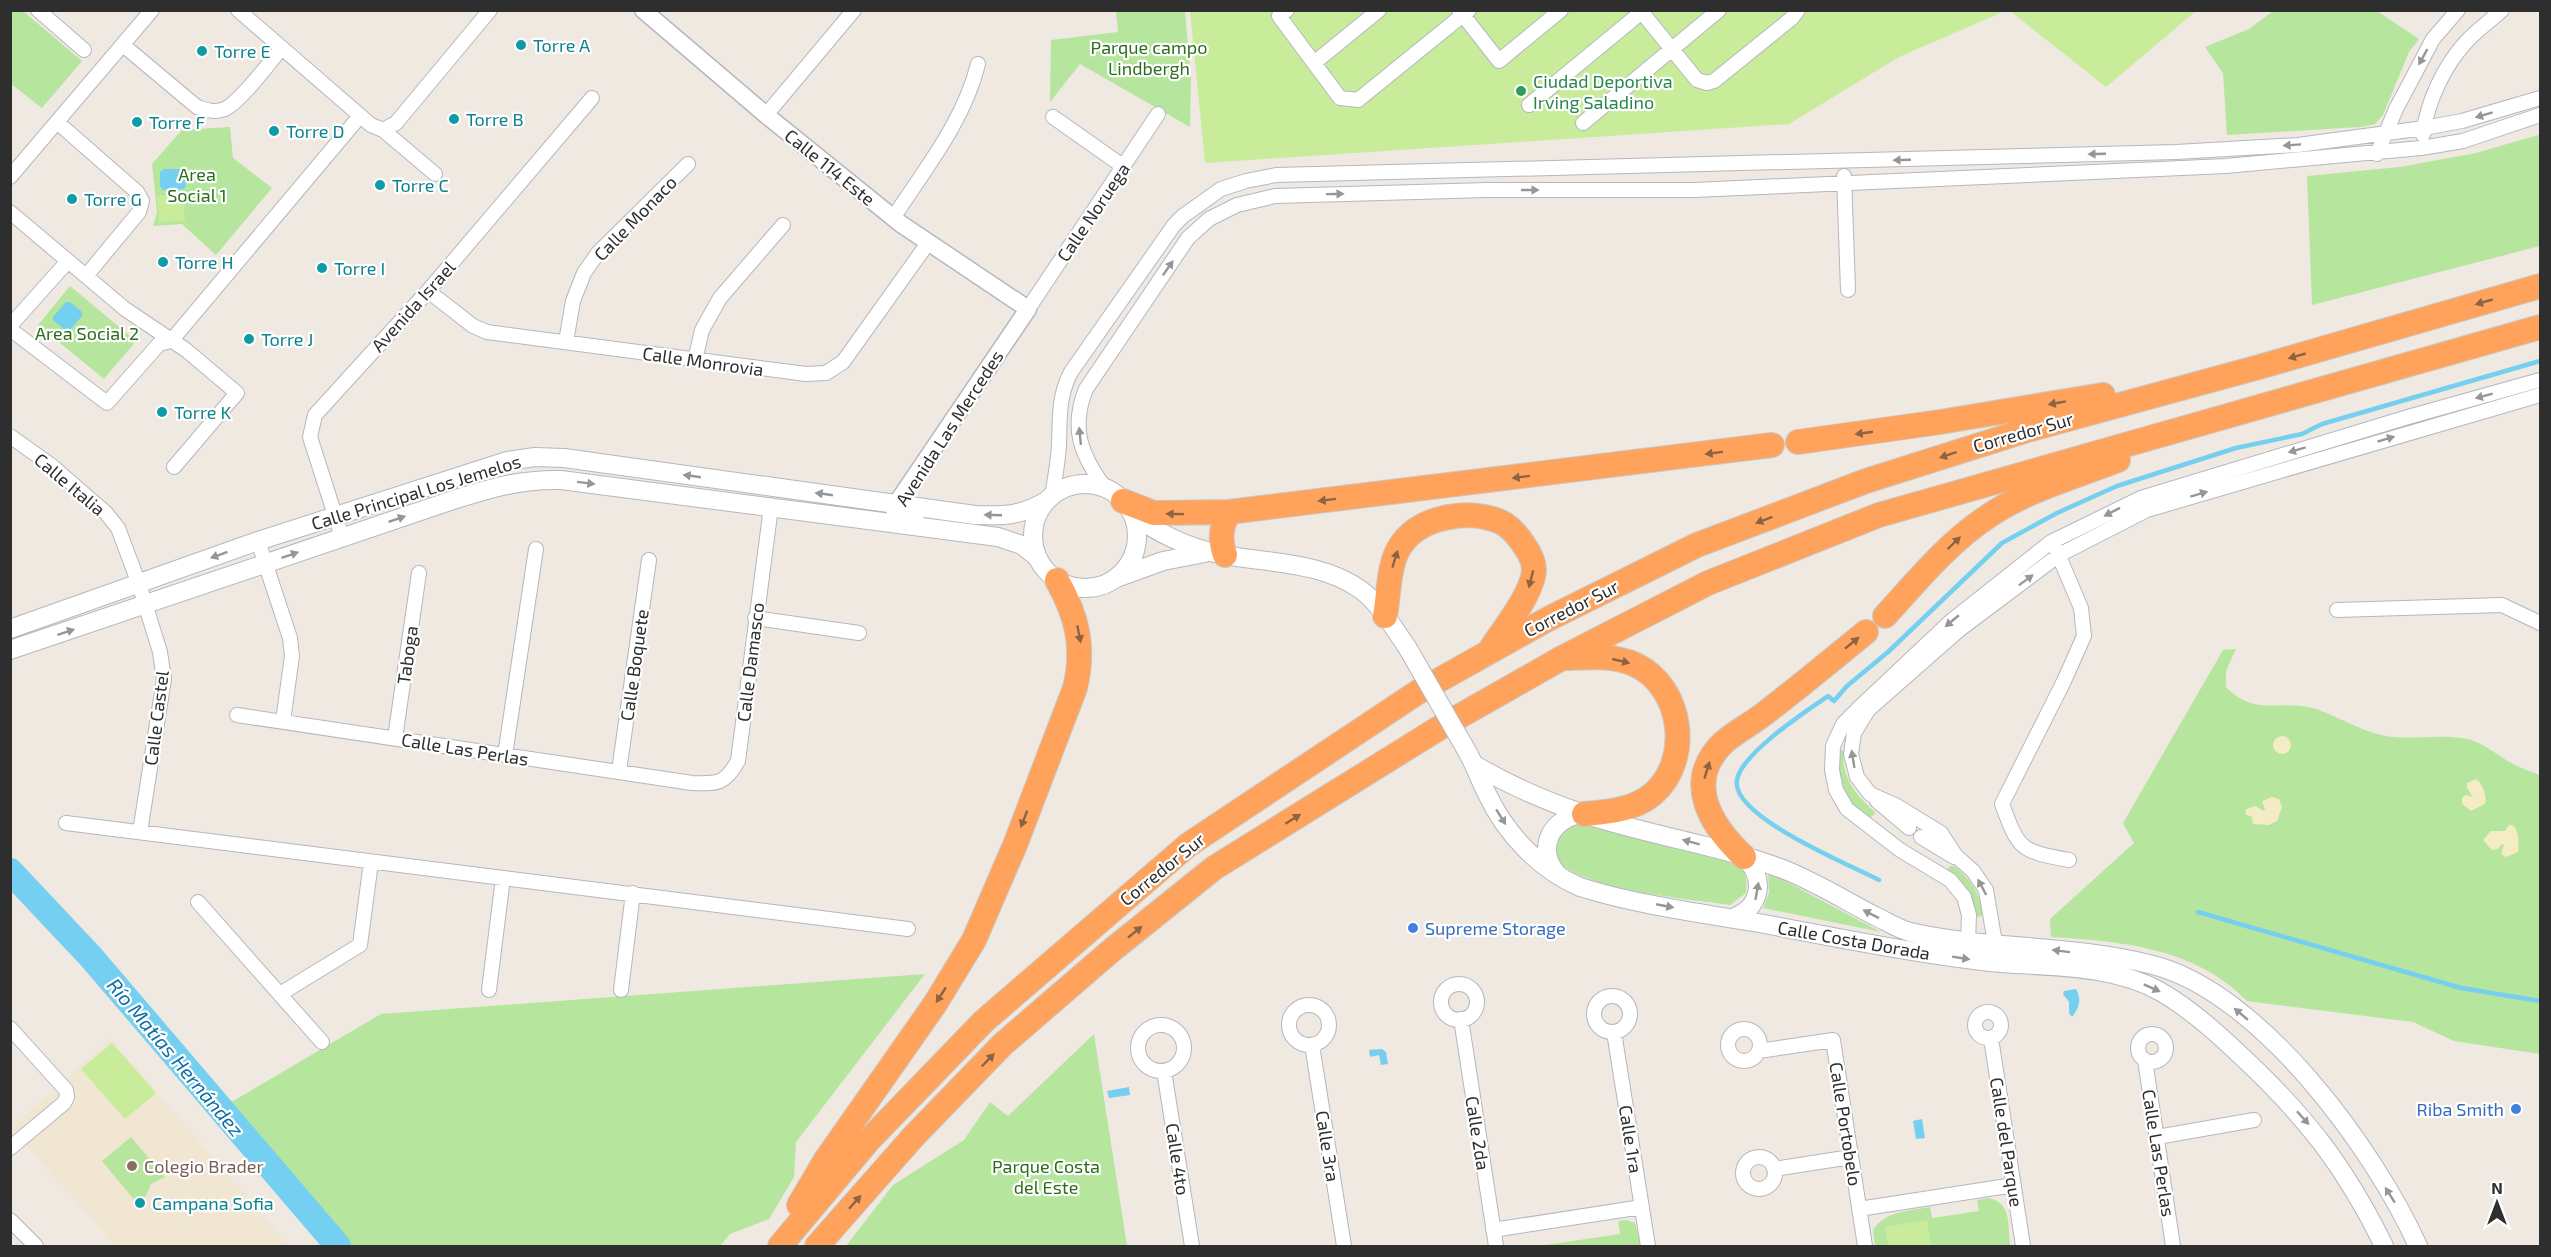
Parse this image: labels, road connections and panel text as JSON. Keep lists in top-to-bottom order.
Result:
{
  "streets": {
    "highway": ["Corredor Sur"],
    "main road": ["Calle Principal Los Jemelos", "Calle Costa Dorada"],
    "street": [
      "Calle 114 Este",
      "Calle Noruega",
      "Calle Monaco",
      "Avenida Israel",
      "Calle Monrovia",
      "Avenida Las Mercedes",
      "Calle Italia",
      "Taboga",
      "Calle Damasco",
      "Calle Boquete",
      "Calle Castel",
      "Calle Las Perlas",
      "Calle Portobelo",
      "Calle 2da",
      "Calle 1ra",
      "Calle del Parque",
      "Calle 3ra",
      "Calle 4to"
    ]
  },
  "crossings": [
    ["Calle 114 Este", "Calle Noruega"],
    ["Calle 114 Este", "Calle Monrovia"],
    ["Calle 114 Este", "Avenida Las Mercedes"],
    ["Calle Noruega", "Avenida Las Mercedes"],
    ["Calle Monaco", "Calle Monrovia"],
    ["Avenida Israel", "Calle Monrovia"],
    ["Avenida Israel", "Calle Principal Los Jemelos"],
    ["Avenida Las Mercedes", "Calle Principal Los Jemelos"],
    ["Calle Italia", "Calle Principal Los Jemelos"],
    ["Calle Italia", "Calle Castel"],
    ["Calle Principal Los Jemelos", "Calle Damasco"],
    ["Calle Principal Los Jemelos", "Calle Castel"],
    ["Taboga", "Calle Las Perlas"],
    ["Calle Damasco", "Calle Las Perlas"],
    ["Calle Boquete", "Calle Las Perlas"]
  ],
  "water": ["Río Matías Hernández"],
  "parks": [
    "Parque campo Lindbergh",
    "Area Social 1",
    "Area Social 2",
    "Parque Costa del Este"
  ],
  "places": [
    "Torre A",
    "Torre E",
    "Ciudad Deportiva Irving Saladino",
    "Torre B",
    "Torre F",
    "Torre D",
    "Torre C",
    "Torre G",
    "Torre H",
    "Torre I",
    "Torre J",
    "Torre K",
    "Supreme Storage",
    "Riba Smith",
    "Colegio Brader",
    "Campana Sofia"
  ],
  "north": "top"
}
